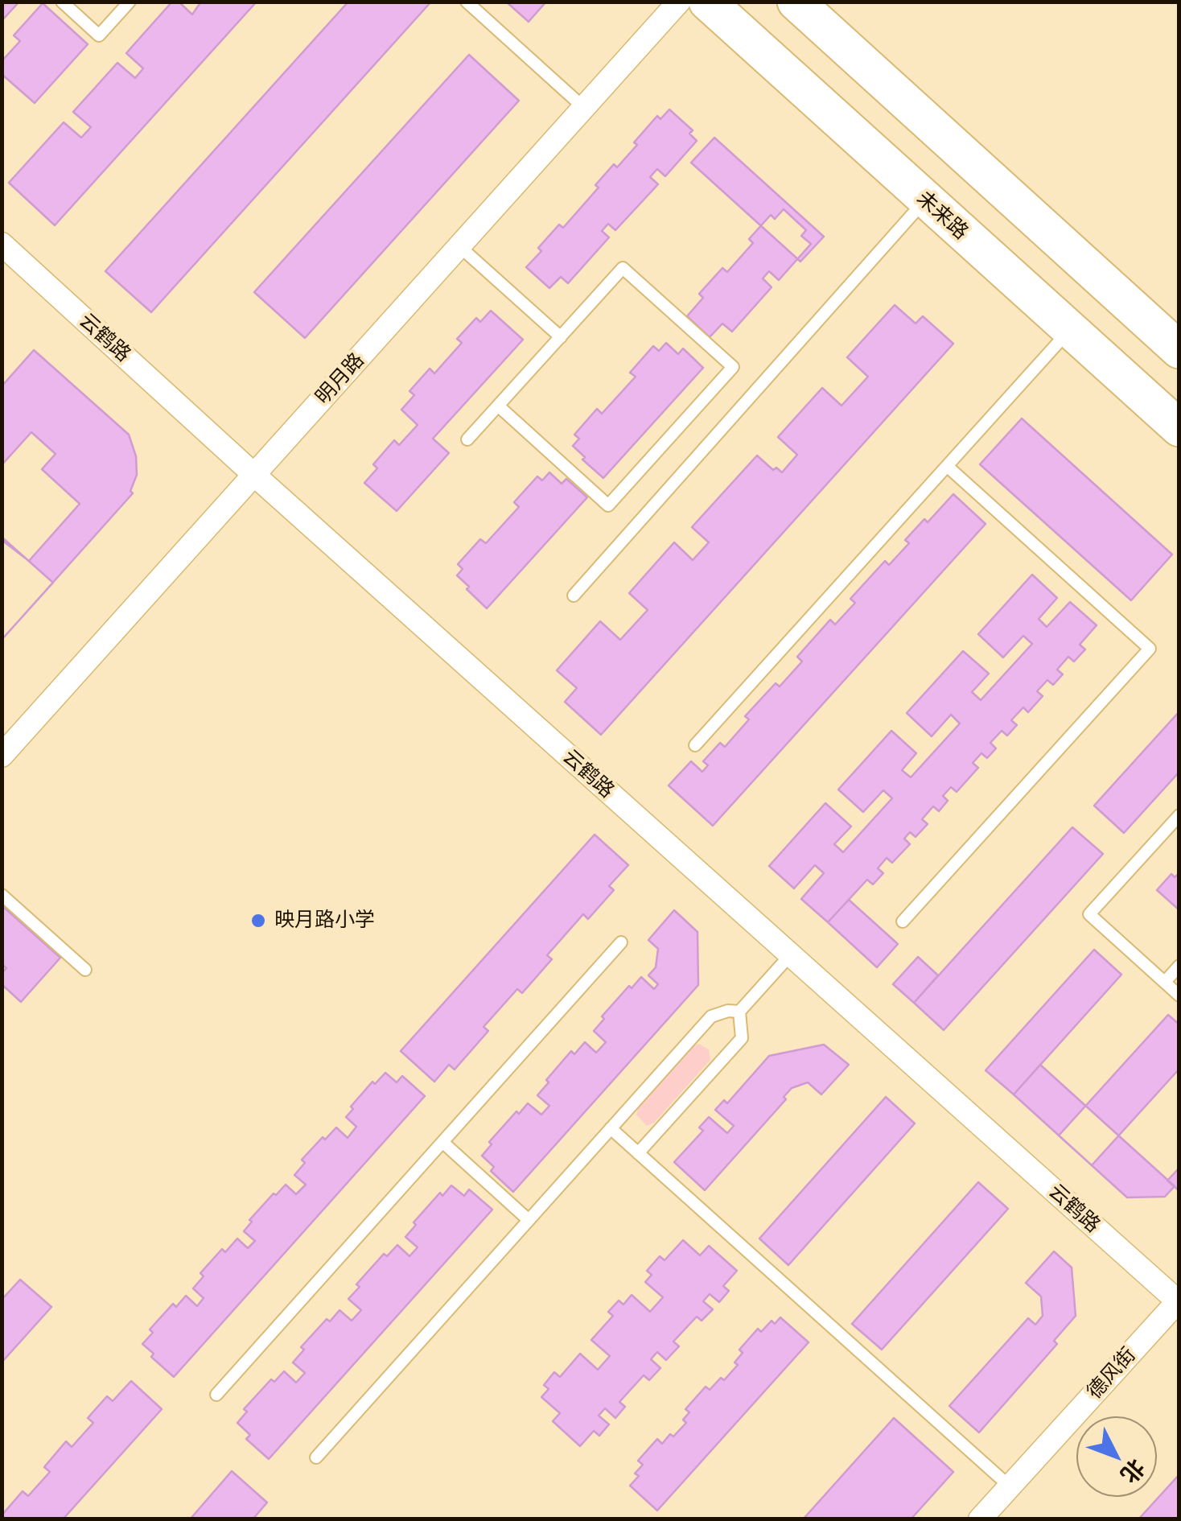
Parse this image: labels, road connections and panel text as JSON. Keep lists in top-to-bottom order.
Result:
{
  "streets": {
    "main road": ["未来路"],
    "street": ["云鹤路", "明月路", "德风街"]
  },
  "crossings": [
    ["云鹤路", "明月路"],
    ["云鹤路", "德风街"]
  ],
  "places": ["映月路小学"],
  "north": "bottom right"
}
